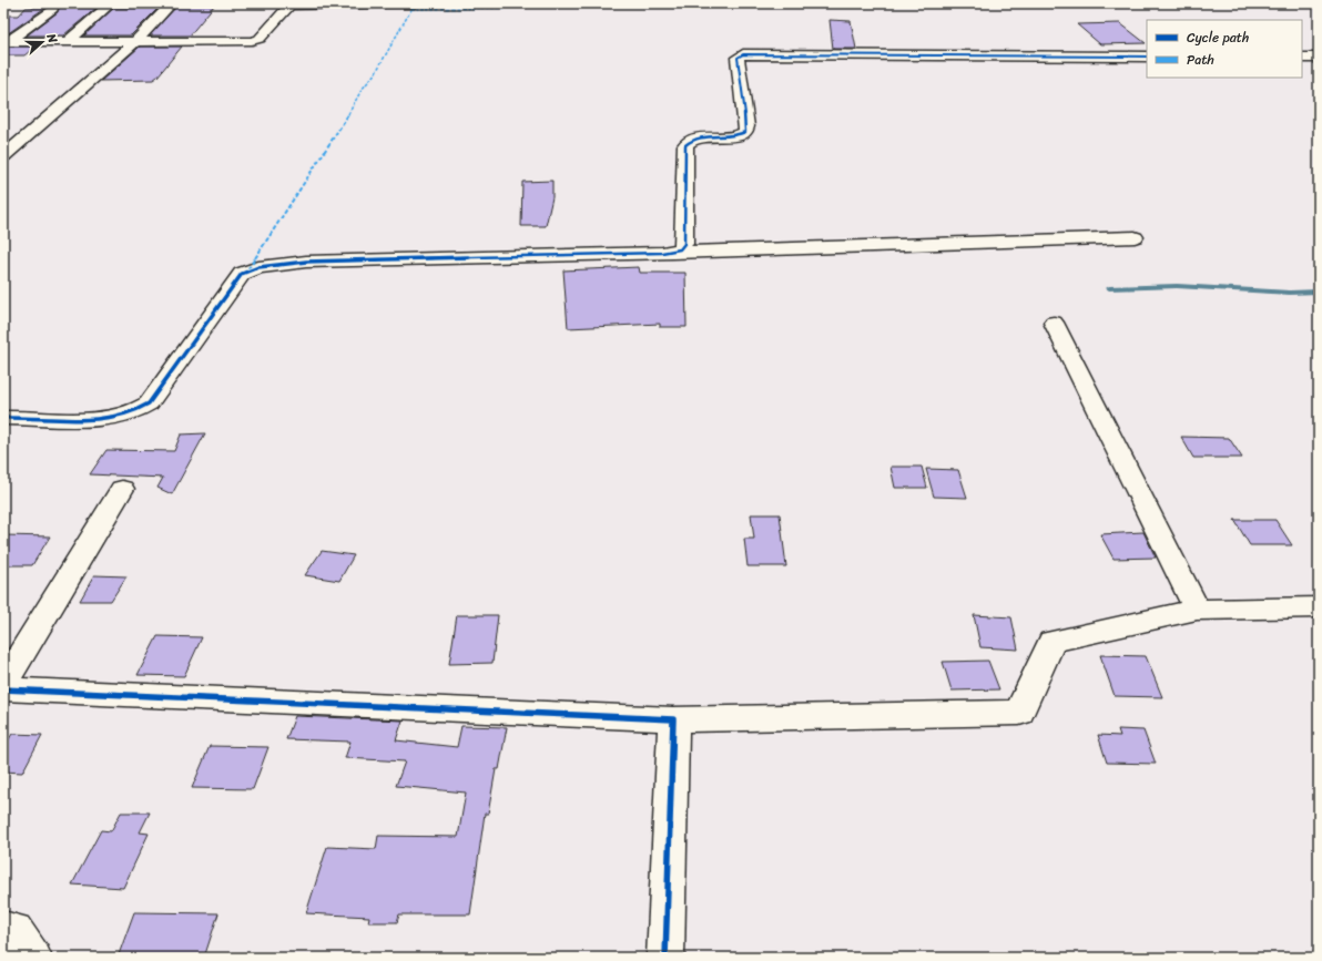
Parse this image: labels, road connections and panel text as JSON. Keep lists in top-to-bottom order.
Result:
{
  "legend": ["Cycle path", "Path"],
  "north": "right"
}
